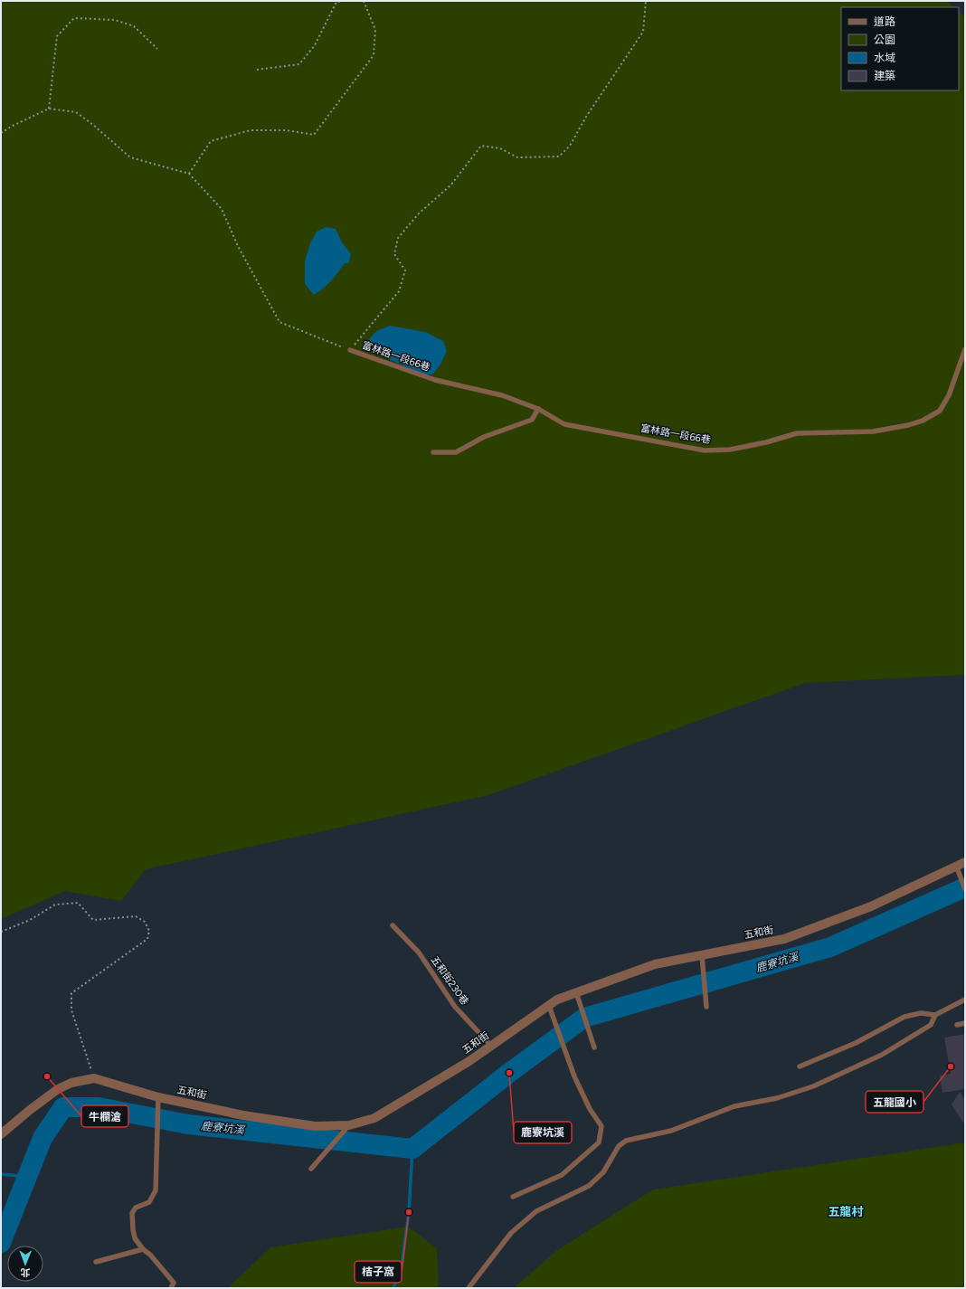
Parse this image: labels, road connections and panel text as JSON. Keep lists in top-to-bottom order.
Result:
{
  "streets": {
    "street": ["五和街"],
    "lane": ["富林路一段66巷", "五和街230巷"]
  },
  "crossings": [
    ["五和街", "五和街230巷"]
  ],
  "districts": ["五龍村"],
  "water": ["鹿寮坑溪"],
  "places": [
    "五龍國小",
    "鹿寮坑溪",
    "牛欄滄",
    "桔子窩"
  ],
  "legend": [
    "道路",
    "公園",
    "水域",
    "建築"
  ],
  "north": "bottom"
}
